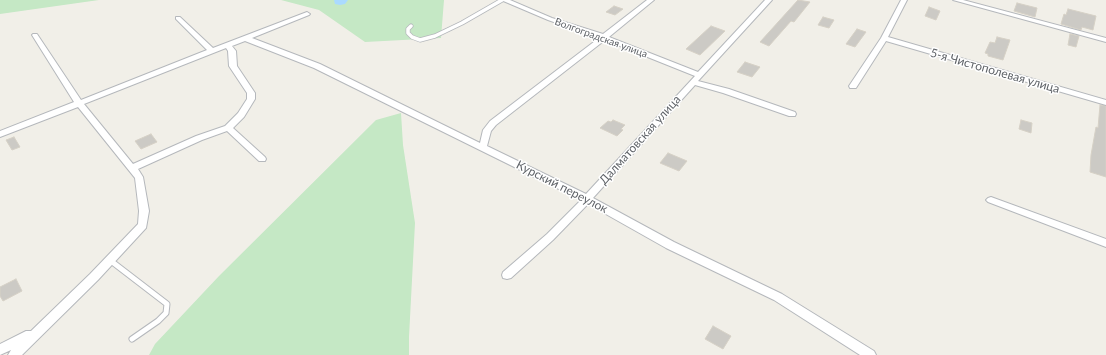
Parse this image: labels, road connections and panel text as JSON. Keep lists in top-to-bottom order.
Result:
{
  "streets": {
    "street": [
      "Волгоградская улица",
      "5-я Чистополевая улица",
      "Далматовская улица",
      "Курский переулок"
    ]
  },
  "crossings": [
    ["Волгоградская улица", "Далматовская улица"],
    ["Далматовская улица", "Курский переулок"]
  ]
}
